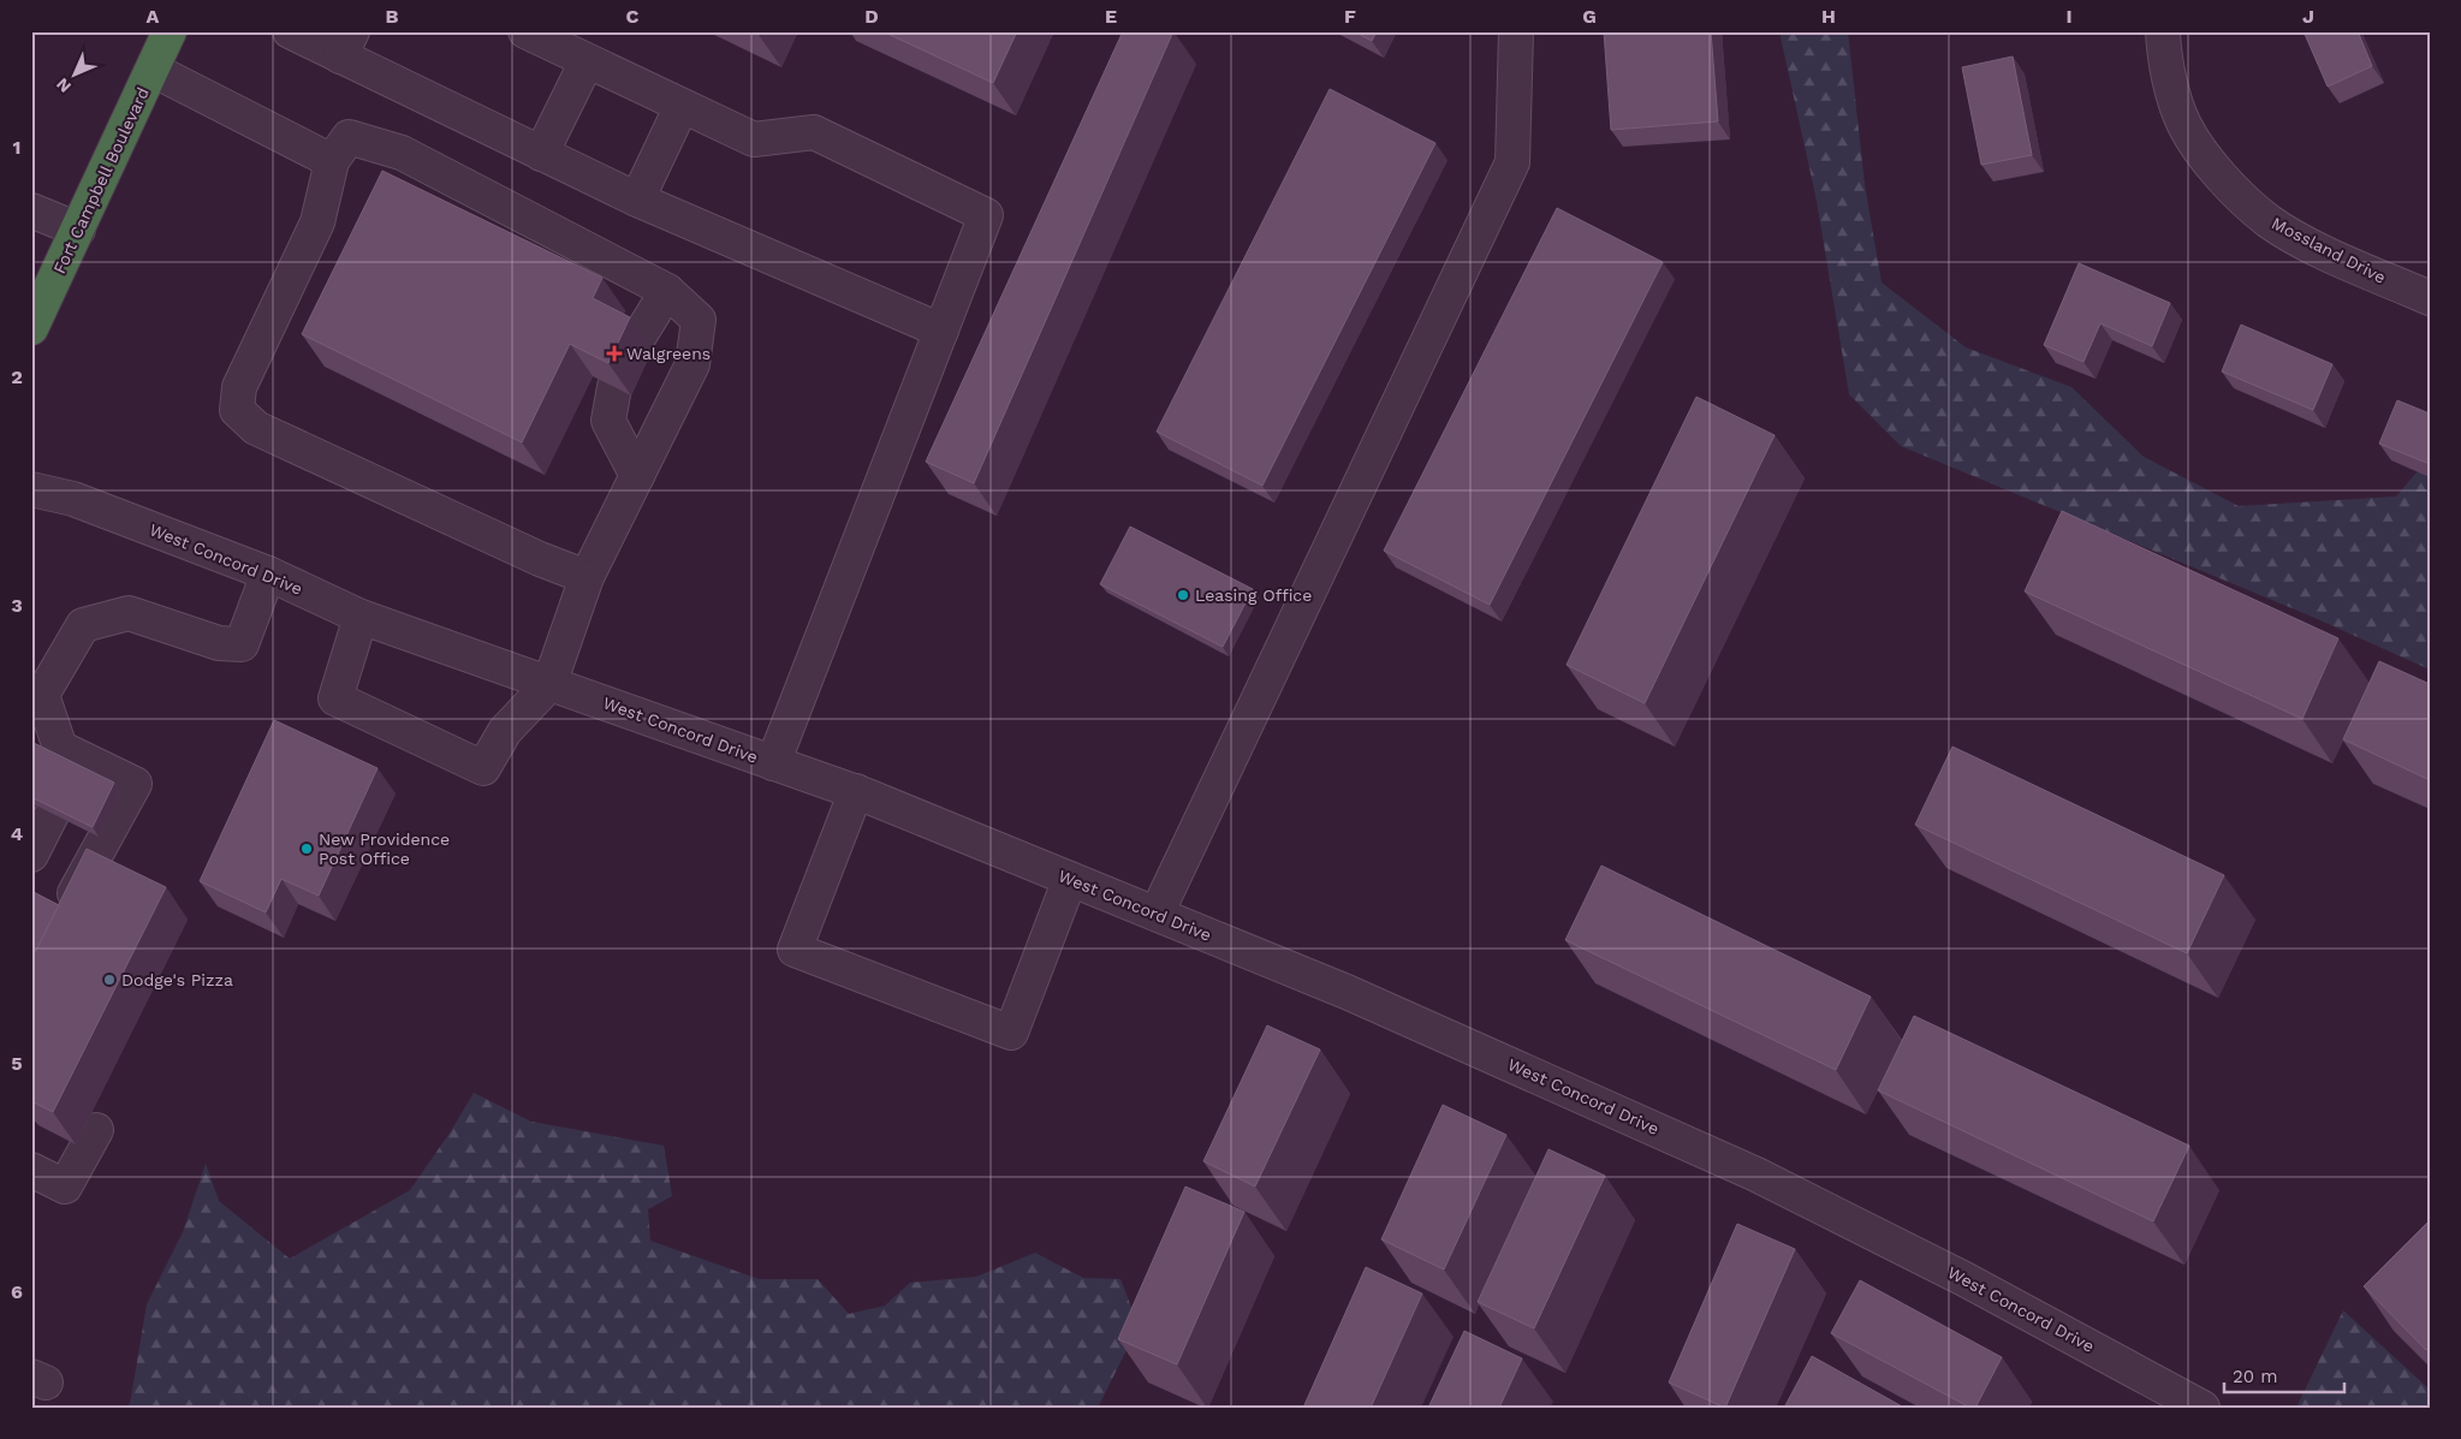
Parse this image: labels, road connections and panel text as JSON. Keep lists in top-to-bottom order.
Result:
{
  "streets": {
    "highway": ["Fort Campbell Boulevard"],
    "street": ["Mossland Drive", "West Concord Drive"]
  },
  "places": {
    "health": ["Walgreens"],
    "other": ["Leasing Office", "New Providence Post Office", "Dodge's Pizza"]
  },
  "scale_bar": "20 m",
  "north": "bottom left",
  "grid": {
    "columns": [
      "A",
      "B",
      "C",
      "D",
      "E",
      "F",
      "G",
      "H",
      "I",
      "J"
    ],
    "rows": [
      "1",
      "2",
      "3",
      "4",
      "5",
      "6"
    ]
  }
}
